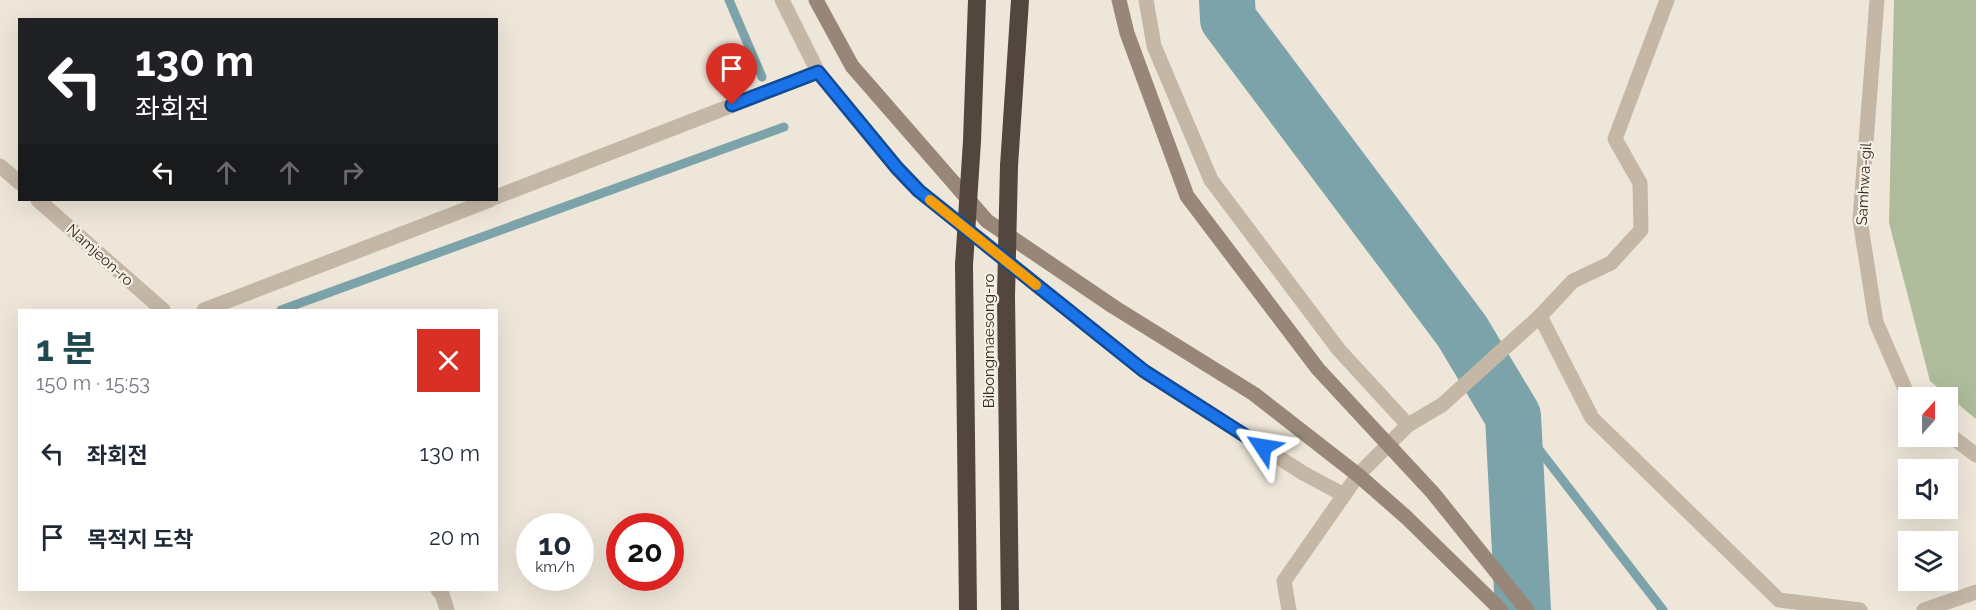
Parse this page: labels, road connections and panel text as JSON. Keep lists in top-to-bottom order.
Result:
{
  "streets": {
    "highway": ["Bibongmaesong-ro"],
    "street": ["Samhwa-gil", "Namjeon-ro"]
  },
  "north": "top",
  "page": {
    "turn": ["130 m", "좌회전"],
    "heading": ["1 분", "150 m · 15:53"],
    "list": [
      {
        "name": "좌회전",
        "value": "130 m"
      },
      {
        "name": "목적지 도착",
        "value": "20 m"
      }
    ],
    "speed": "10 km/h",
    "limit": "20"
  }
}
